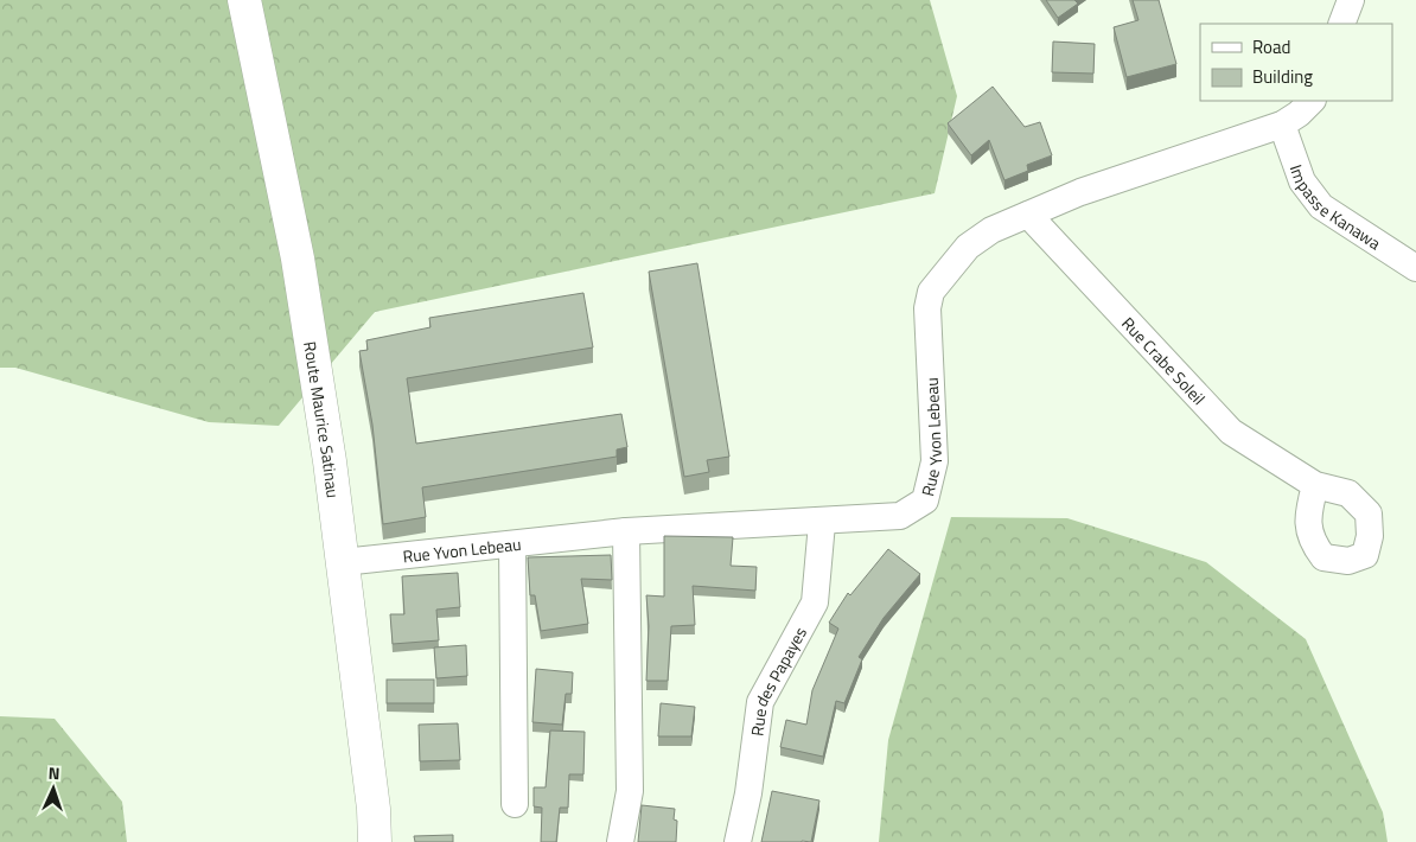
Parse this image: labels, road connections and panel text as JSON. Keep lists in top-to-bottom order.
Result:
{
  "streets": {
    "main road": ["Route Maurice Satinau"],
    "street": [
      "Impasse Kanawa",
      "Rue Crabe Soleil",
      "Rue Yvon Lebeau",
      "Rue des Papayes"
    ]
  },
  "crossings": [
    ["Impasse Kanawa", "Rue Yvon Lebeau"],
    ["Rue Crabe Soleil", "Rue Yvon Lebeau"],
    ["Route Maurice Satinau", "Rue Yvon Lebeau"],
    ["Rue Yvon Lebeau", "Rue des Papayes"]
  ],
  "legend": ["Road", "Building"],
  "north": "top"
}
